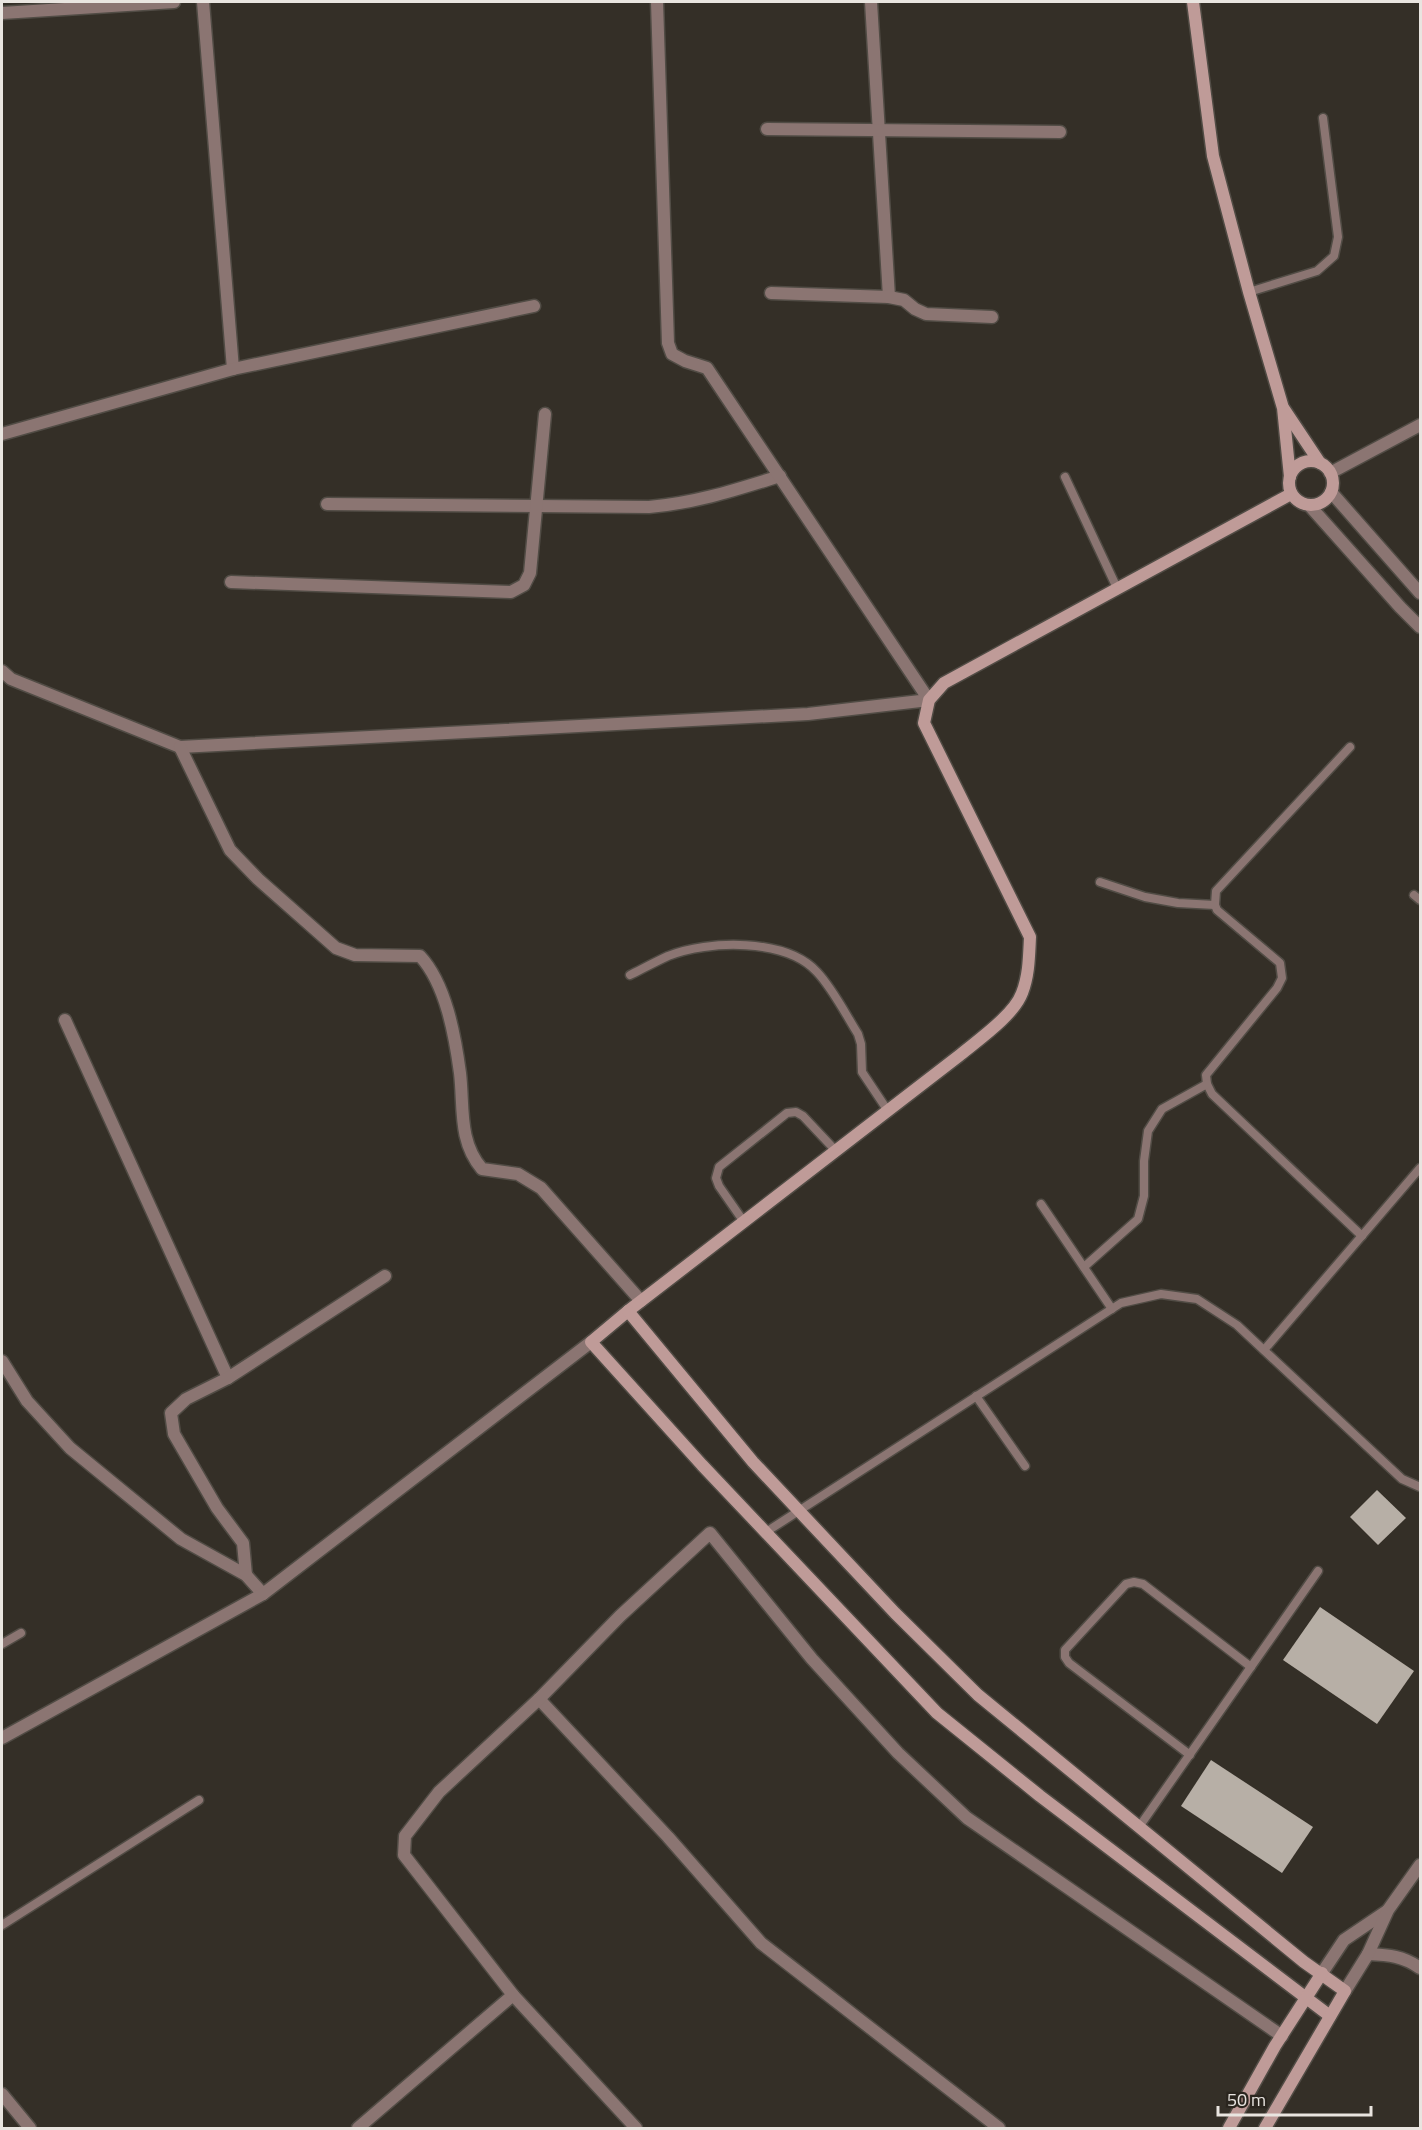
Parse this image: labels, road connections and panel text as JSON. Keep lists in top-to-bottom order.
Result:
{
  "scale_bar": "50 m"
}
